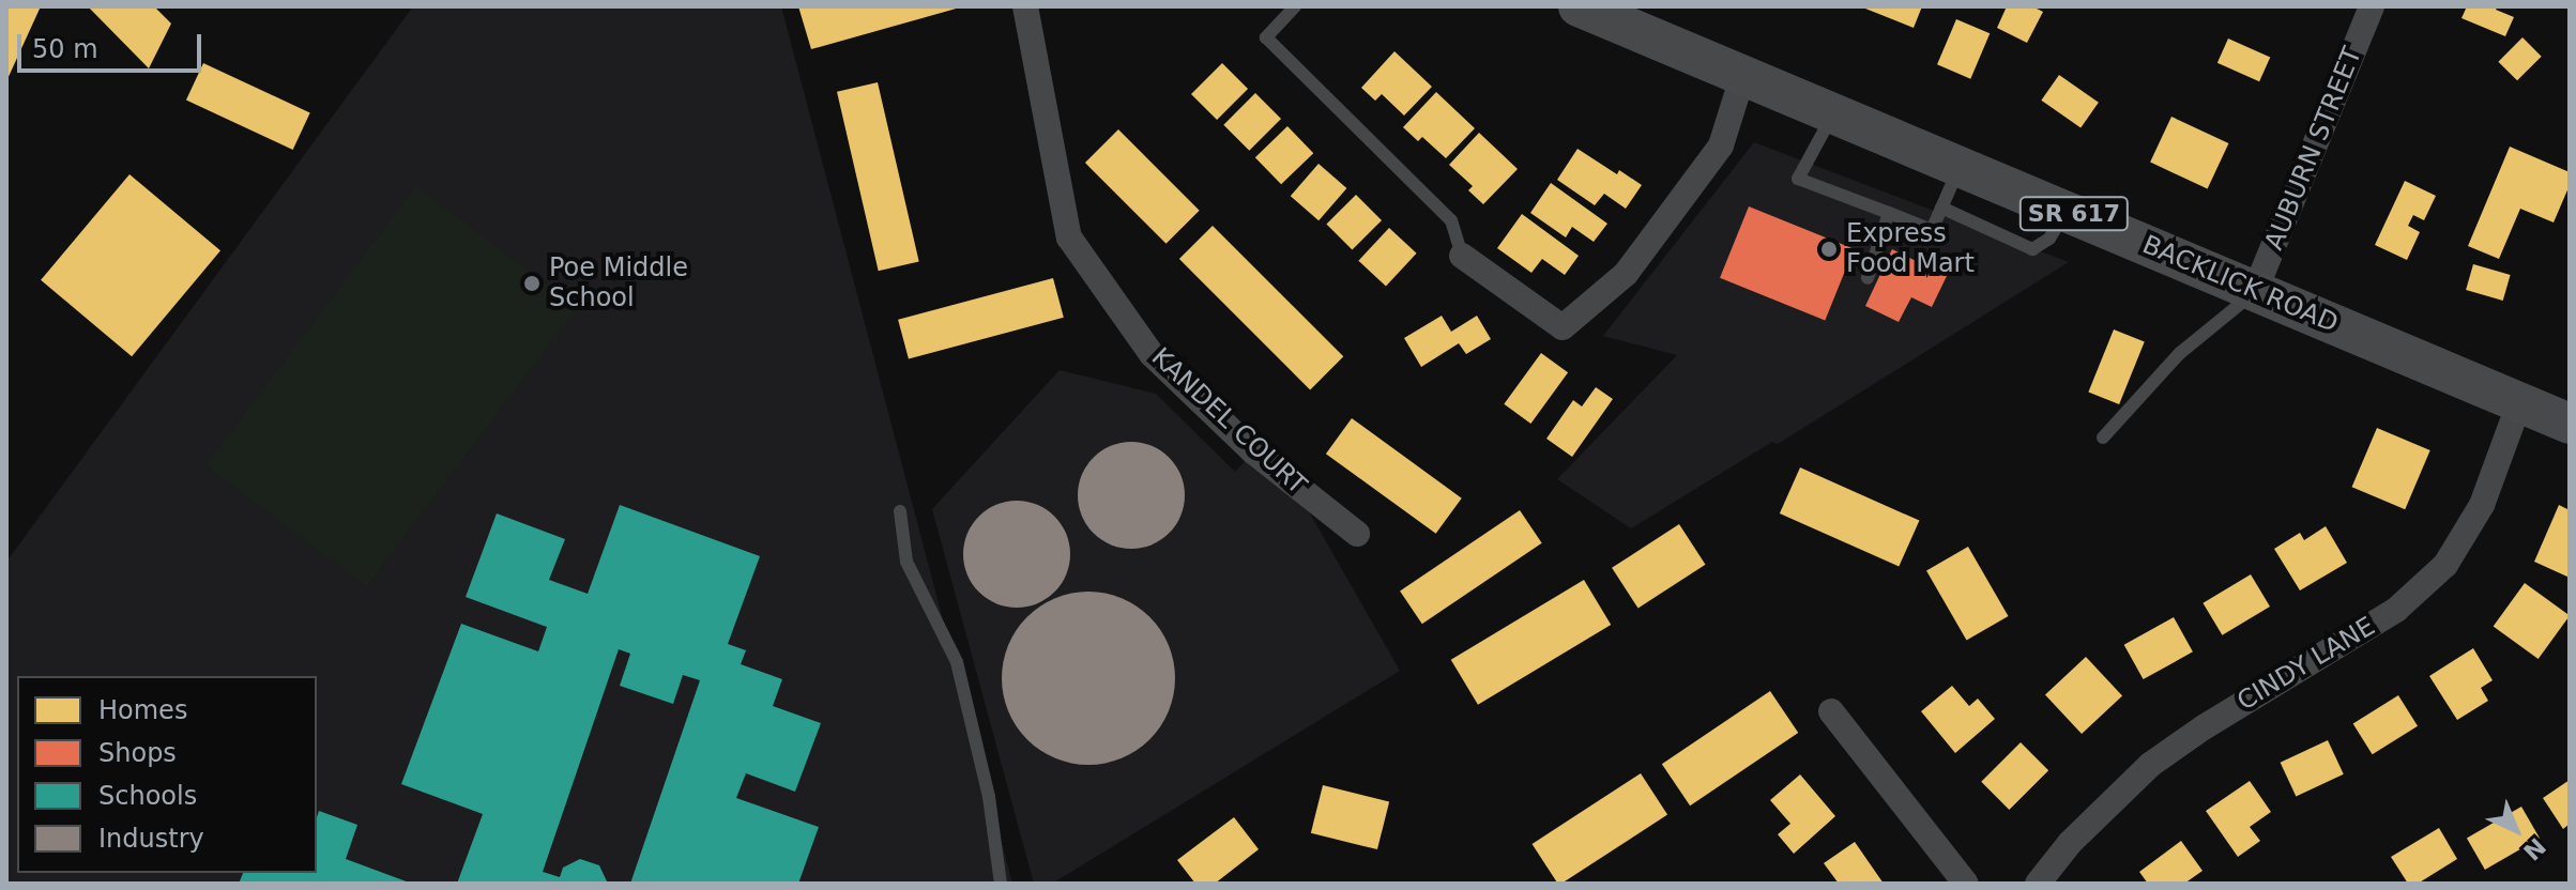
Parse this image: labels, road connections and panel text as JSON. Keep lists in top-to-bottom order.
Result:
{
  "streets": {
    "main road": ["SR 617", "BACKLICK ROAD"],
    "street": ["AUBURN STREET", "KANDEL COURT", "CINDY LANE"]
  },
  "crossings": [
    ["AUBURN STREET", "BACKLICK ROAD"],
    ["BACKLICK ROAD", "CINDY LANE"]
  ],
  "places": ["Express Food Mart", "Poe Middle School"],
  "legend": [
    "Homes",
    "Shops",
    "Schools",
    "Industry"
  ],
  "scale_bar": "50 m",
  "north": "bottom right"
}
